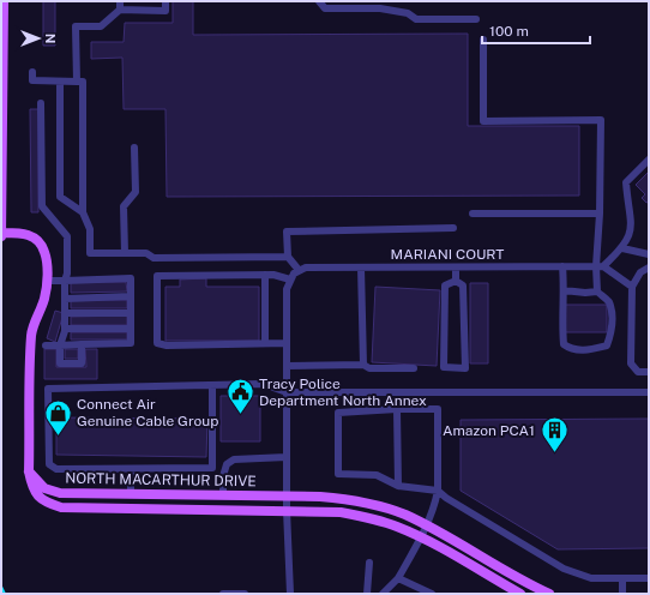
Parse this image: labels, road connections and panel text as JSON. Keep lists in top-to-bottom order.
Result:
{
  "streets": {
    "main road": ["NORTH MACARTHUR DRIVE"],
    "street": ["MARIANI COURT"]
  },
  "places": {
    "public building": ["Tracy Police Department North Annex"],
    "shop": ["Connect Air Genuine Cable Group"],
    "building": ["Amazon PCA1"]
  },
  "scale_bar": "100 m",
  "north": "right"
}
